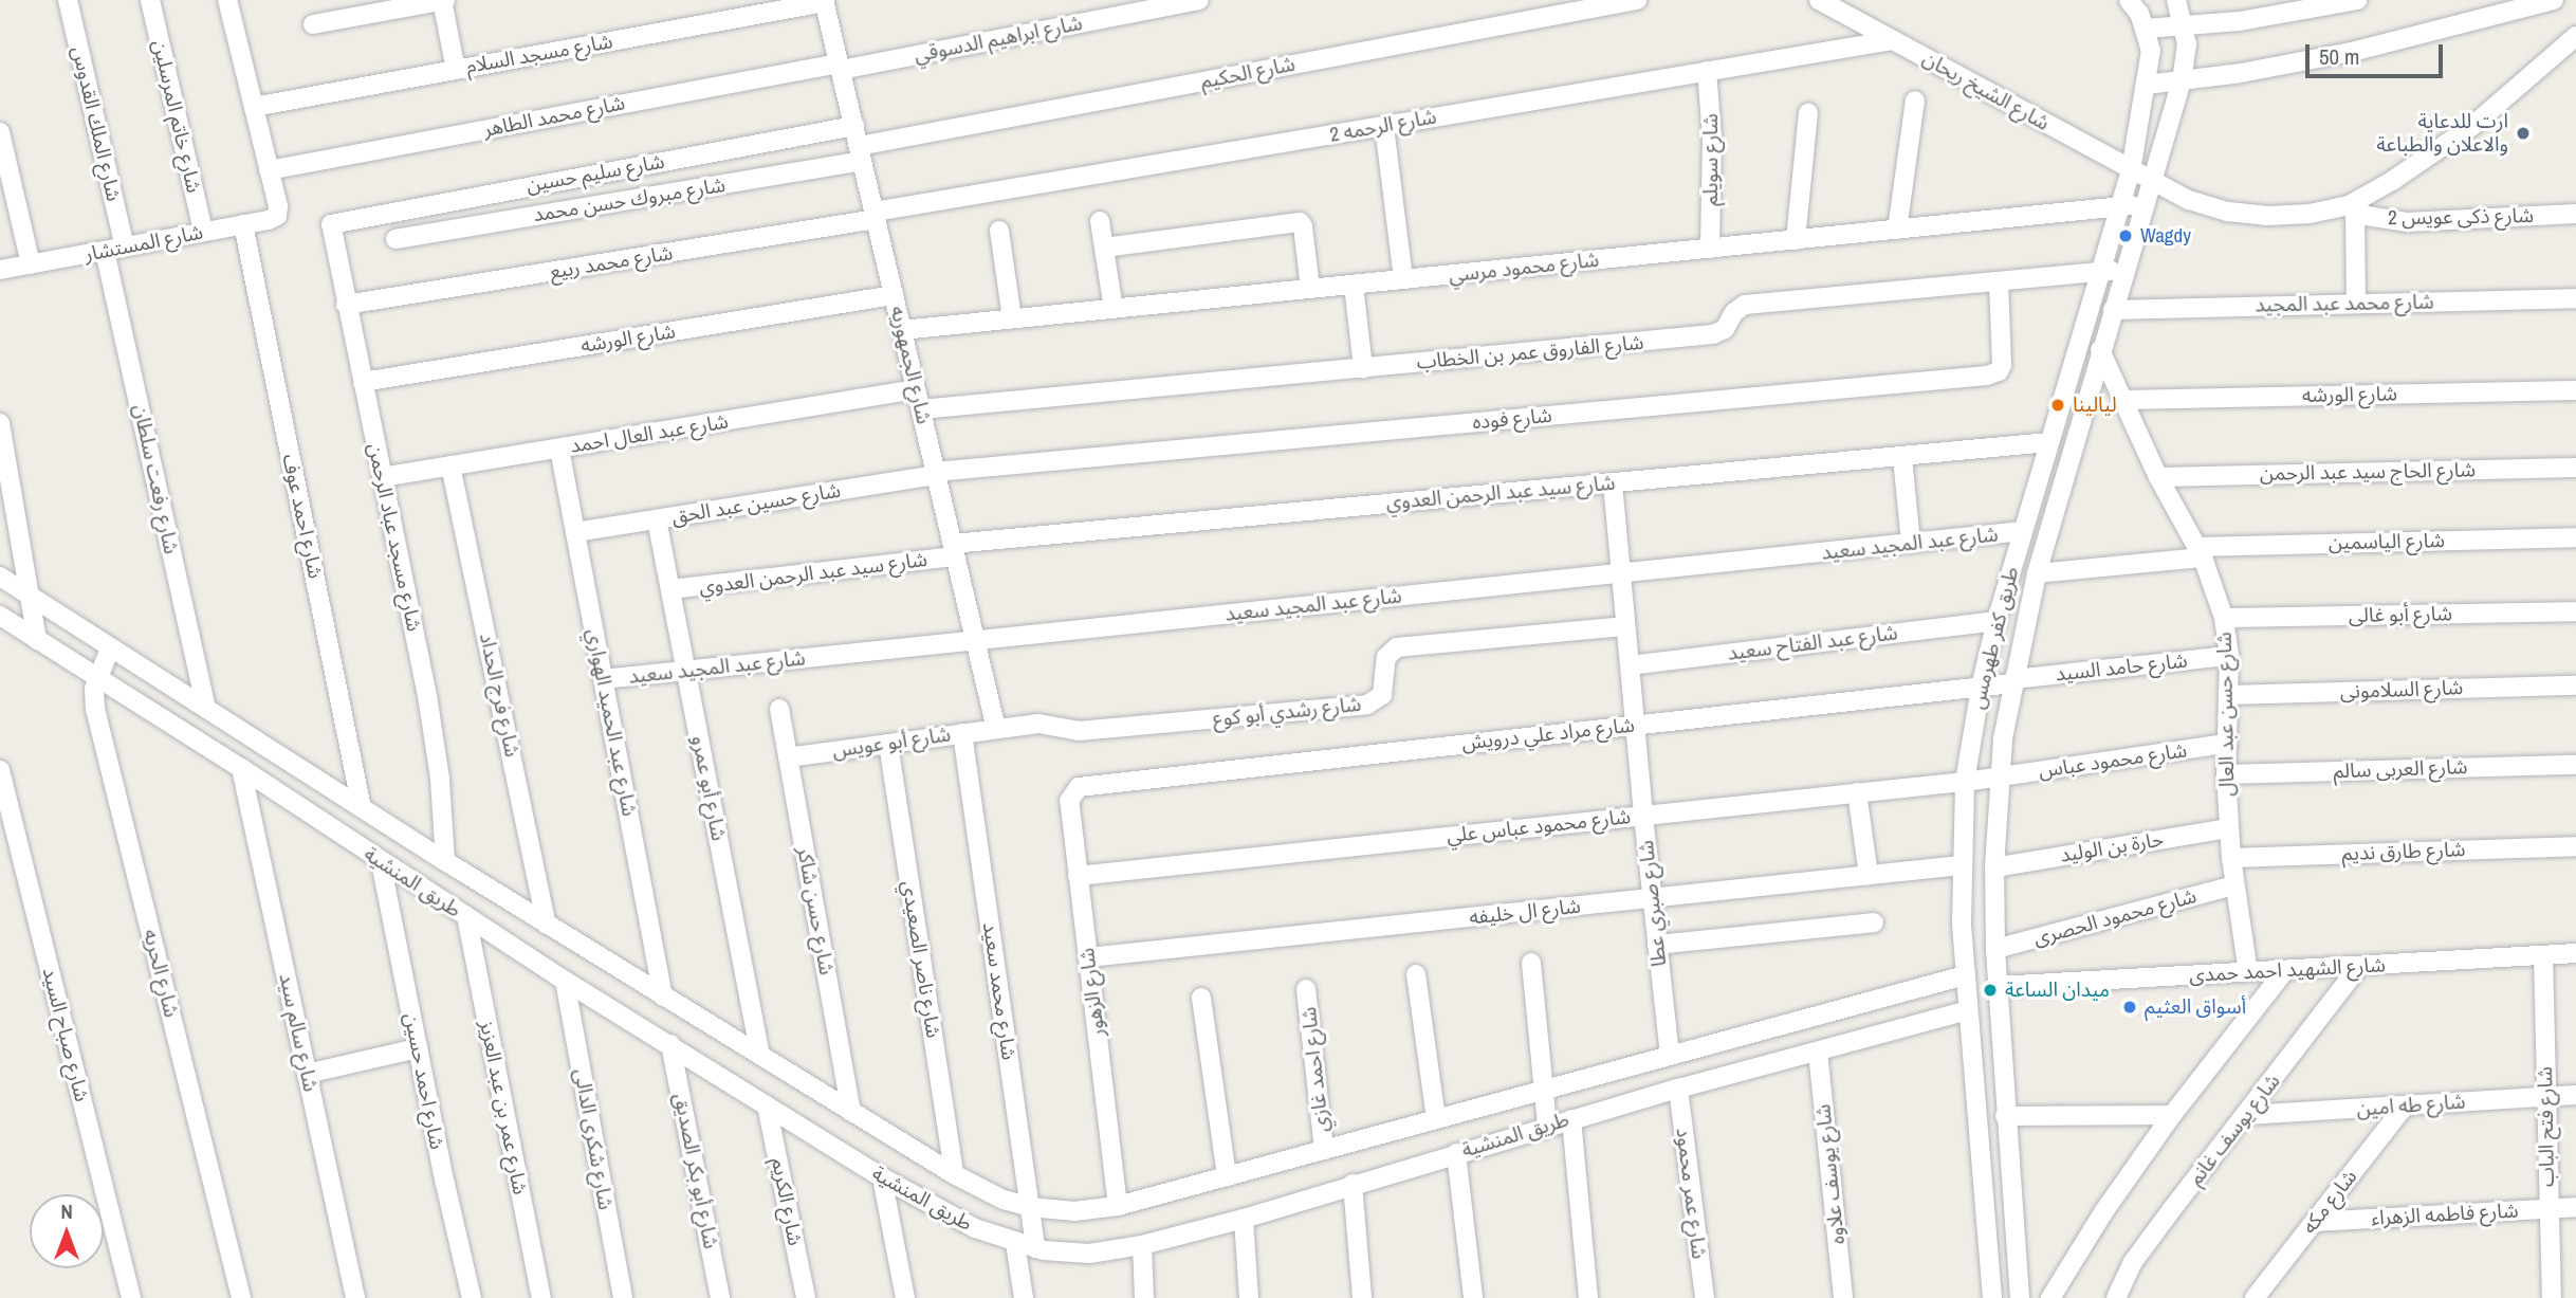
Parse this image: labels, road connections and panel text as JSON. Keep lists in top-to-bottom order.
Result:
{
  "streets": {
    "street": [
      "شارع ابراهيم الدسوقي",
      "شارع مسجد السلام",
      "شارع الحكيم",
      "شارع الشيخ ريحان",
      "شارع خاتم المرسلين",
      "شارع محمد الطاهر",
      "شارع الملك القدوس",
      "شارع الرحمه 2",
      "شارع سويلم",
      "شارع سليم حسين",
      "شارع مبروك حسن محمد",
      "شارع ذكى عويس 2",
      "شارع المستشار",
      "شارع محمد ربيع",
      "شارع محمود مرسي",
      "شارع محمد عبد المجيد",
      "شارع الورشه",
      "شارع الفاروق عمر بن الخطاب",
      "شارع الجمهوريه",
      "شارع فوده",
      "شارع عبد العال احمد",
      "شارع الحاج سيد عبد الرحمن",
      "شارع رفعت سلطان",
      "شارع سيد عبد الرحمن العدوي",
      "شارع حسين عبد الحق",
      "شارع احمد عوف",
      "شارع مسجد عباد الرحمن",
      "شارع الياسمين",
      "شارع عبد المجيد سعيد",
      "شارع أبو غالى",
      "طريق كفر طهرمس",
      "شارع عبد الفتاح سعيد",
      "شارع حامد السيد",
      "شارع السلامونى",
      "شارع فرج الحداد",
      "شارع رشدي أبو كوع",
      "شارع حسن عبد العال",
      "شارع عبد الحميد الهواري",
      "شارع مراد علي درويش",
      "شارع أبو عويس",
      "شارع محمود عباس",
      "شارع العربى سالم",
      "شارع أبو عمرو",
      "شارع محمود عباس علي",
      "حارة بن الوليد",
      "شارع طارق نديم",
      "طريق المنشية",
      "شارع صبري عطا",
      "شارع حسن شاكر",
      "شارع ال خليفه",
      "شارع محمود الحصرى",
      "شارع ناصر الصعيدي",
      "شارع الشهيد احمد حمدى",
      "شارع الحريه",
      "شارع محمد سعيد",
      "شارع الزهور",
      "شارع سالم سيد",
      "شارع صباح السيد",
      "شارع احمد غازي",
      "شارع احمد حسين",
      "شارع طه امين",
      "شارع عمر بن عبد العزيز",
      "شارع فتح الباب",
      "شارع يوسف غانم",
      "شارع شكرى الدالى",
      "شارع أبو بكر الصديق",
      "شارع يوسف علاوه",
      "شارع عمر محمود",
      "شارع الكريم",
      "شارع مكه",
      "شارع فاطمه الزهراء"
    ]
  },
  "crossings": [
    ["شارع ابراهيم الدسوقي", "شارع محمد الطاهر"],
    ["شارع ابراهيم الدسوقي", "شارع الجمهوريه"],
    ["شارع مسجد السلام", "شارع الجمهوريه"],
    ["شارع الحكيم", "شارع مبروك حسن محمد"],
    ["شارع الحكيم", "شارع الجمهوريه"],
    ["شارع الشيخ ريحان", "شارع الرحمه 2"],
    ["شارع الشيخ ريحان", "شارع ذكى عويس 2"],
    ["شارع الشيخ ريحان", "طريق كفر طهرمس"],
    ["شارع خاتم المرسلين", "شارع المستشار"],
    ["شارع محمد الطاهر", "شارع المستشار"],
    ["شارع محمد الطاهر", "شارع الجمهوريه"],
    ["شارع الملك القدوس", "شارع المستشار"],
    ["شارع الرحمه 2", "شارع سويلم"],
    ["شارع الرحمه 2", "شارع محمد ربيع"],
    ["شارع الرحمه 2", "شارع الجمهوريه"],
    ["شارع سويلم", "شارع محمود مرسي"],
    ["شارع سليم حسين", "شارع الجمهوريه"],
    ["شارع سليم حسين", "شارع مسجد عباد الرحمن"],
    ["شارع مبروك حسن محمد", "شارع الجمهوريه"],
    ["شارع المستشار", "شارع رفعت سلطان"],
    ["شارع المستشار", "شارع احمد عوف"],
    ["شارع محمد ربيع", "شارع الجمهوريه"],
    ["شارع محمد ربيع", "شارع مسجد عباد الرحمن"],
    ["شارع محمود مرسي", "شارع الجمهوريه"],
    ["شارع محمود مرسي", "طريق كفر طهرمس"],
    ["شارع محمد عبد المجيد", "طريق كفر طهرمس"],
    ["شارع الورشه", "شارع الجمهوريه"],
    ["شارع الورشه", "شارع مسجد عباد الرحمن"],
    ["شارع الورشه", "شارع حسن عبد العال"],
    ["شارع الفاروق عمر بن الخطاب", "شارع الجمهوريه"],
    ["شارع الفاروق عمر بن الخطاب", "شارع فوده"],
    ["شارع الفاروق عمر بن الخطاب", "طريق كفر طهرمس"],
    ["شارع الجمهوريه", "شارع فوده"],
    ["شارع الجمهوريه", "شارع عبد العال احمد"],
    ["شارع الجمهوريه", "شارع سيد عبد الرحمن العدوي"],
    ["شارع الجمهوريه", "شارع حسين عبد الحق"],
    ["شارع الجمهوريه", "شارع عبد المجيد سعيد"],
    ["شارع الجمهوريه", "شارع رشدي أبو كوع"],
    ["شارع الجمهوريه", "شارع أبو عويس"],
    ["شارع فوده", "شارع حسين عبد الحق"],
    ["شارع عبد العال احمد", "شارع مسجد عباد الرحمن"],
    ["شارع عبد العال احمد", "شارع فرج الحداد"],
    ["شارع عبد العال احمد", "شارع عبد الحميد الهواري"],
    ["شارع الحاج سيد عبد الرحمن", "شارع حسن عبد العال"],
    ["شارع رفعت سلطان", "طريق المنشية"],
    ["شارع سيد عبد الرحمن العدوي", "طريق كفر طهرمس"],
    ["شارع سيد عبد الرحمن العدوي", "شارع أبو عمرو"],
    ["شارع سيد عبد الرحمن العدوي", "شارع صبري عطا"],
    ["شارع حسين عبد الحق", "شارع عبد الحميد الهواري"],
    ["شارع حسين عبد الحق", "شارع أبو عمرو"],
    ["شارع احمد عوف", "طريق المنشية"],
    ["شارع مسجد عباد الرحمن", "طريق المنشية"],
    ["شارع الياسمين", "طريق كفر طهرمس"],
    ["شارع الياسمين", "شارع حسن عبد العال"],
    ["شارع عبد المجيد سعيد", "طريق كفر طهرمس"],
    ["شارع عبد المجيد سعيد", "شارع عبد الحميد الهواري"],
    ["شارع عبد المجيد سعيد", "شارع أبو عمرو"],
    ["شارع عبد المجيد سعيد", "شارع صبري عطا"],
    ["شارع أبو غالى", "شارع حسن عبد العال"],
    ["طريق كفر طهرمس", "شارع عبد الفتاح سعيد"],
    ["طريق كفر طهرمس", "شارع حامد السيد"],
    ["طريق كفر طهرمس", "شارع حسن عبد العال"],
    ["طريق كفر طهرمس", "شارع مراد علي درويش"],
    ["طريق كفر طهرمس", "شارع محمود عباس"],
    ["طريق كفر طهرمس", "شارع محمود عباس علي"],
    ["طريق كفر طهرمس", "حارة بن الوليد"],
    ["طريق كفر طهرمس", "طريق المنشية"],
    ["طريق كفر طهرمس", "شارع ال خليفه"],
    ["طريق كفر طهرمس", "شارع محمود الحصرى"],
    ["طريق كفر طهرمس", "شارع الشهيد احمد حمدى"],
    ["شارع عبد الفتاح سعيد", "شارع صبري عطا"],
    ["شارع حامد السيد", "شارع حسن عبد العال"],
    ["شارع حامد السيد", "شارع مراد علي درويش"],
    ["شارع السلامونى", "شارع حسن عبد العال"],
    ["شارع فرج الحداد", "طريق المنشية"],
    ["شارع رشدي أبو كوع", "شارع أبو عويس"],
    ["شارع رشدي أبو كوع", "شارع صبري عطا"],
    ["شارع حسن عبد العال", "شارع محمود عباس"],
    ["شارع حسن عبد العال", "شارع العربى سالم"],
    ["شارع حسن عبد العال", "حارة بن الوليد"],
    ["شارع حسن عبد العال", "شارع طارق نديم"],
    ["شارع حسن عبد العال", "شارع محمود الحصرى"],
    ["شارع حسن عبد العال", "شارع الشهيد احمد حمدى"],
    ["شارع عبد الحميد الهواري", "طريق المنشية"],
    ["شارع مراد علي درويش", "شارع صبري عطا"],
    ["شارع مراد علي درويش", "شارع الزهور"],
    ["شارع أبو عويس", "شارع حسن شاكر"],
    ["شارع أبو عويس", "شارع ناصر الصعيدي"],
    ["شارع أبو عويس", "شارع محمد سعيد"],
    ["شارع محمود عباس", "شارع محمود عباس علي"],
    ["شارع أبو عمرو", "طريق المنشية"],
    ["شارع محمود عباس علي", "شارع صبري عطا"],
    ["شارع محمود عباس علي", "شارع الزهور"],
    ["طريق المنشية", "شارع صبري عطا"],
    ["طريق المنشية", "شارع حسن شاكر"],
    ["طريق المنشية", "شارع ناصر الصعيدي"],
    ["طريق المنشية", "شارع الحريه"],
    ["طريق المنشية", "شارع محمد سعيد"],
    ["طريق المنشية", "شارع الزهور"],
    ["طريق المنشية", "شارع سالم سيد"],
    ["طريق المنشية", "شارع احمد غازي"],
    ["طريق المنشية", "شارع احمد حسين"],
    ["طريق المنشية", "شارع عمر بن عبد العزيز"],
    ["طريق المنشية", "شارع شكرى الدالى"],
    ["طريق المنشية", "شارع أبو بكر الصديق"],
    ["طريق المنشية", "شارع يوسف علاوه"],
    ["طريق المنشية", "شارع عمر محمود"],
    ["طريق المنشية", "شارع الكريم"],
    ["شارع صبري عطا", "شارع ال خليفه"],
    ["شارع ال خليفه", "شارع الزهور"],
    ["شارع الشهيد احمد حمدى", "شارع فتح الباب"],
    ["شارع الشهيد احمد حمدى", "شارع يوسف غانم"],
    ["شارع طه امين", "شارع فتح الباب"],
    ["شارع طه امين", "شارع يوسف غانم"],
    ["شارع طه امين", "شارع مكه"],
    ["شارع فتح الباب", "شارع فاطمه الزهراء"],
    ["شارع مكه", "شارع فاطمه الزهراء"]
  ],
  "places": [
    "ارت للدعاية والاعلان والطباعة",
    "Wagdy",
    "ليالينا",
    "ميدان الساعة",
    "أسواق العثيم"
  ],
  "scale_bar": "50 m",
  "north": "top"
}
